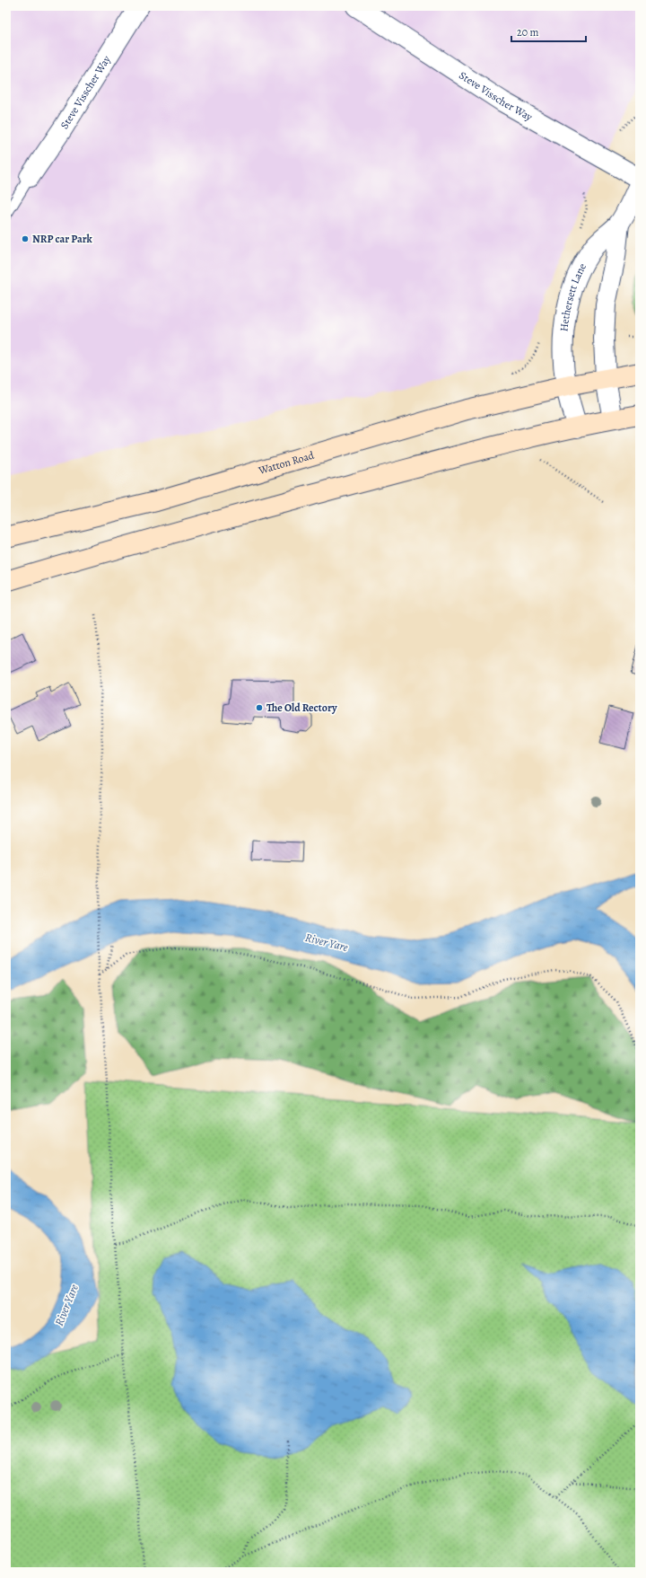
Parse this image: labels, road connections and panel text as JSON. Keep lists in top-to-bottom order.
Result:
{
  "streets": {
    "main road": ["Watton Road"],
    "street": ["Steve Visscher Way", "Hethersett Lane"]
  },
  "crossings": [
    ["Hethersett Lane", "Watton Road"]
  ],
  "water": ["River Yare"],
  "places": ["NRP car Park", "The Old Rectory"],
  "scale_bar": "20 m"
}
